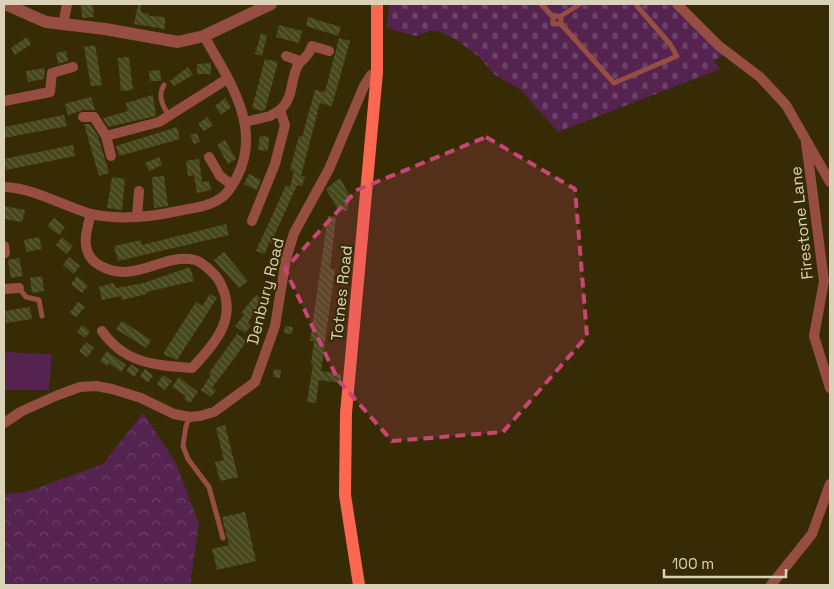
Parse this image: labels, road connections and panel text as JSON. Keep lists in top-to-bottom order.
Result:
{
  "streets": {
    "main road": ["Totnes Road"],
    "street": ["Firestone Lane", "Denbury Road"]
  },
  "crossings": [
    ["Denbury Road", "Totnes Road"]
  ],
  "scale_bar": "100 m"
}
